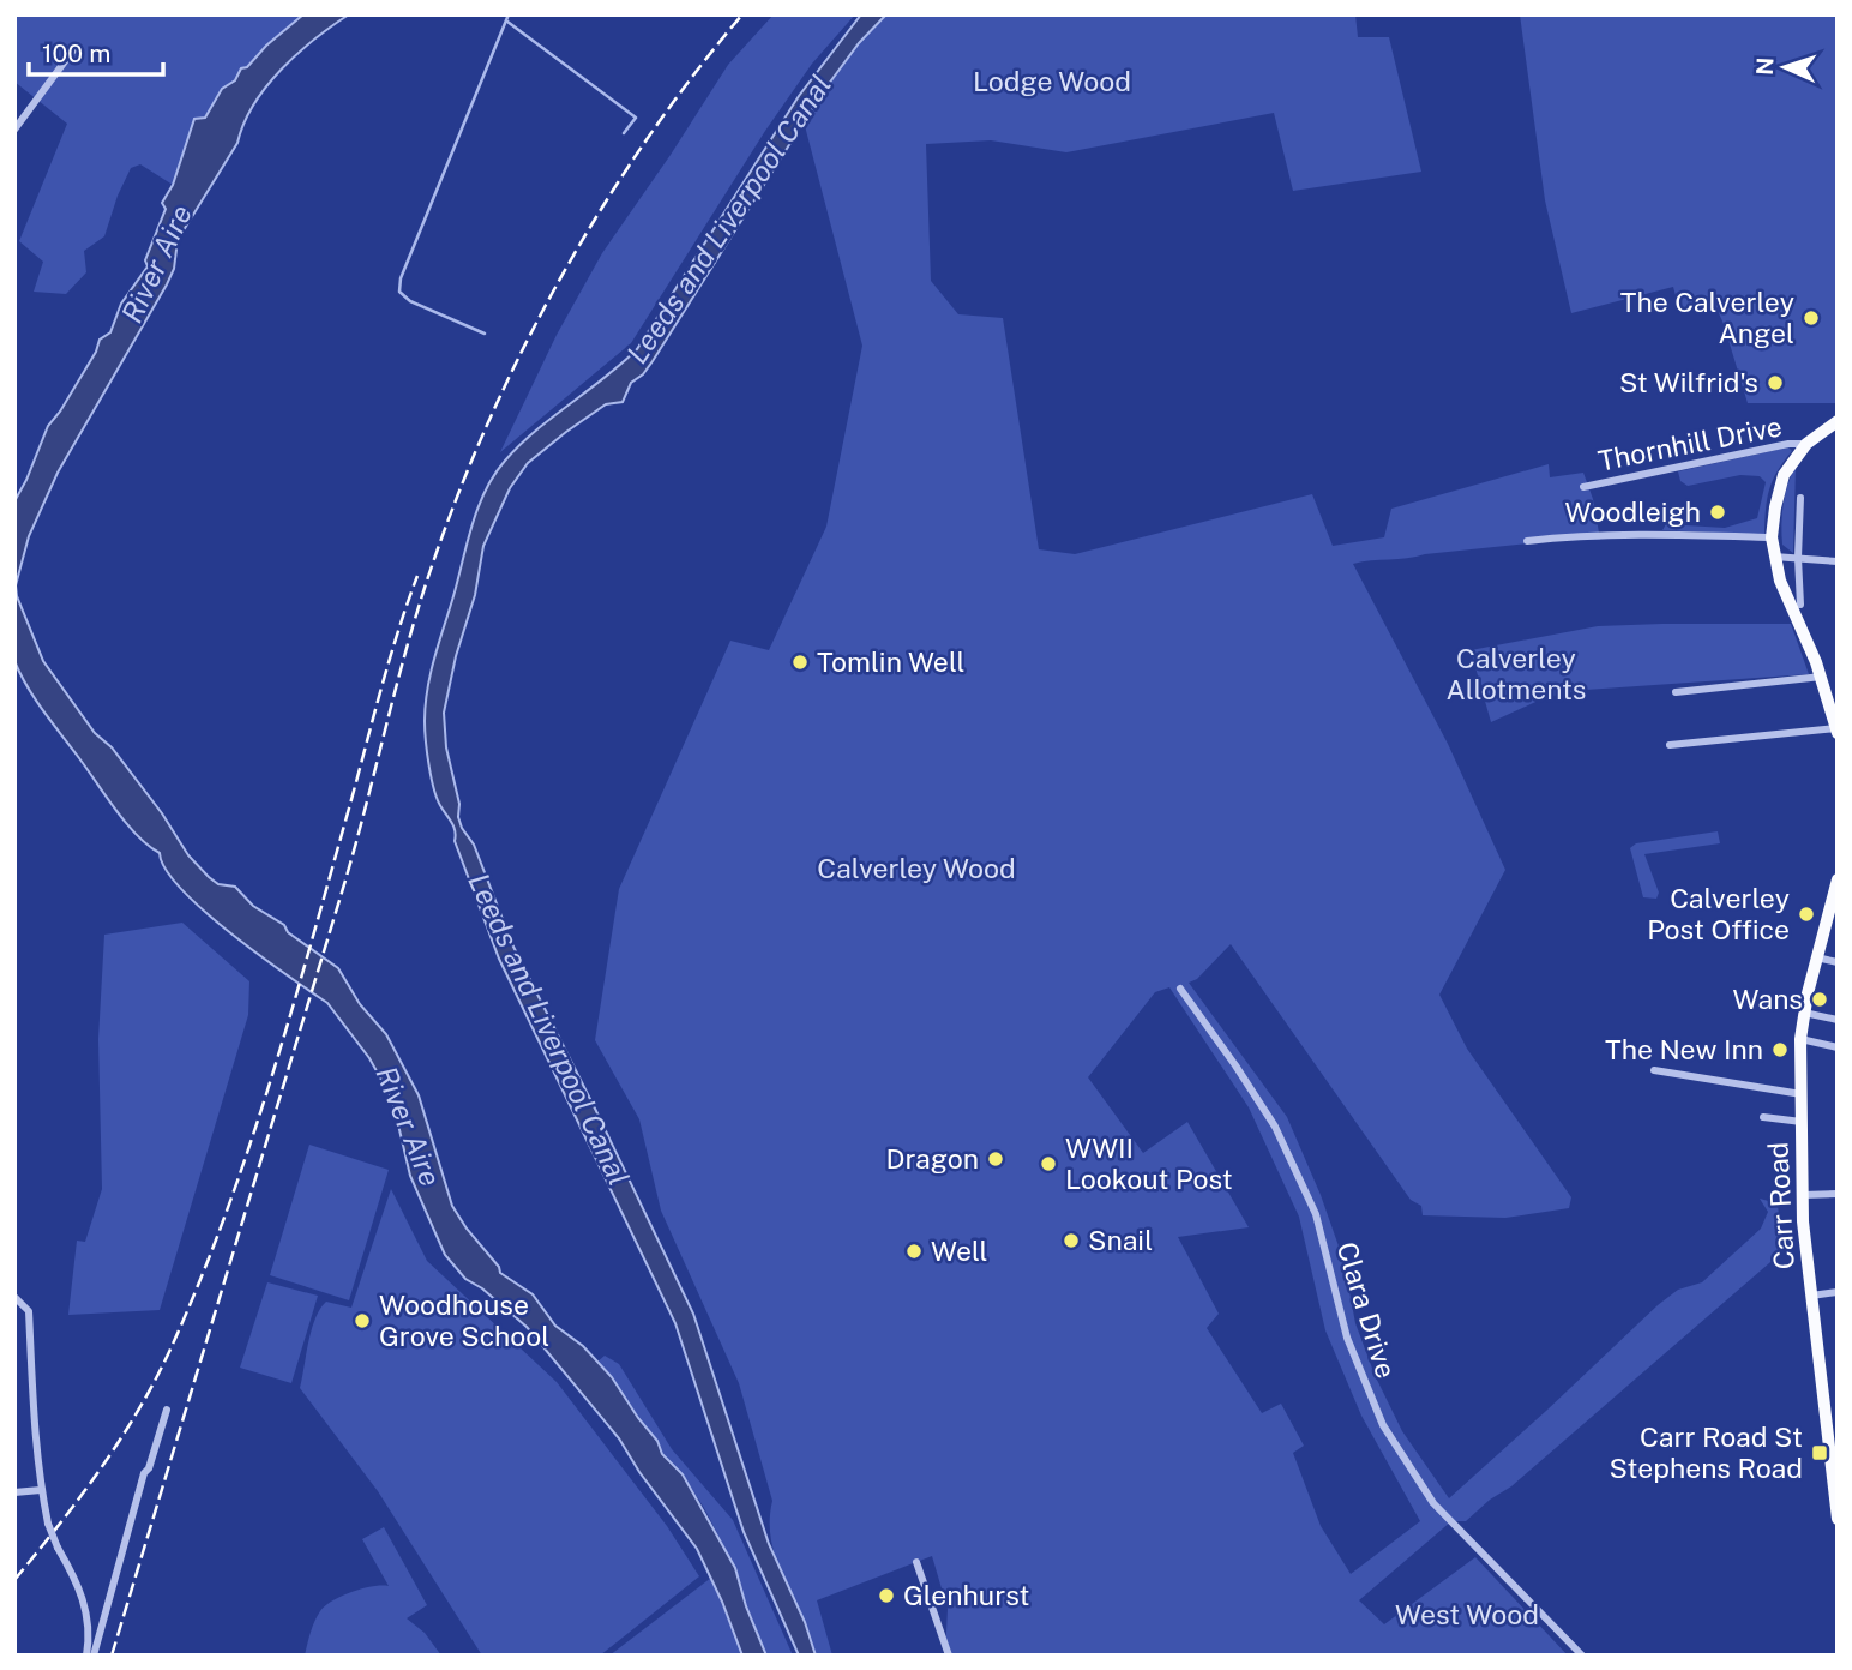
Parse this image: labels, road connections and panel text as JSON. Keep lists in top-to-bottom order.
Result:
{
  "streets": {
    "main road": ["Carr Road"],
    "street": ["Thornhill Drive", "Clara Drive"]
  },
  "water": ["Leeds and Liverpool Canal", "River Aire"],
  "parks": [
    "Lodge Wood",
    "Calverley Allotments",
    "Calverley Wood",
    "West Wood"
  ],
  "places": {
    "other": [
      "The Calverley Angel",
      "St Wilfrid's",
      "Woodleigh",
      "Tomlin Well",
      "Calverley Post Office",
      "Wans",
      "The New Inn",
      "Dragon",
      "WWII Lookout Post",
      "Snail",
      "Well",
      "Woodhouse Grove School",
      "Glenhurst"
    ],
    "transit": ["Carr Road St Stephens Road"]
  },
  "scale_bar": "100 m",
  "north": "left"
}
